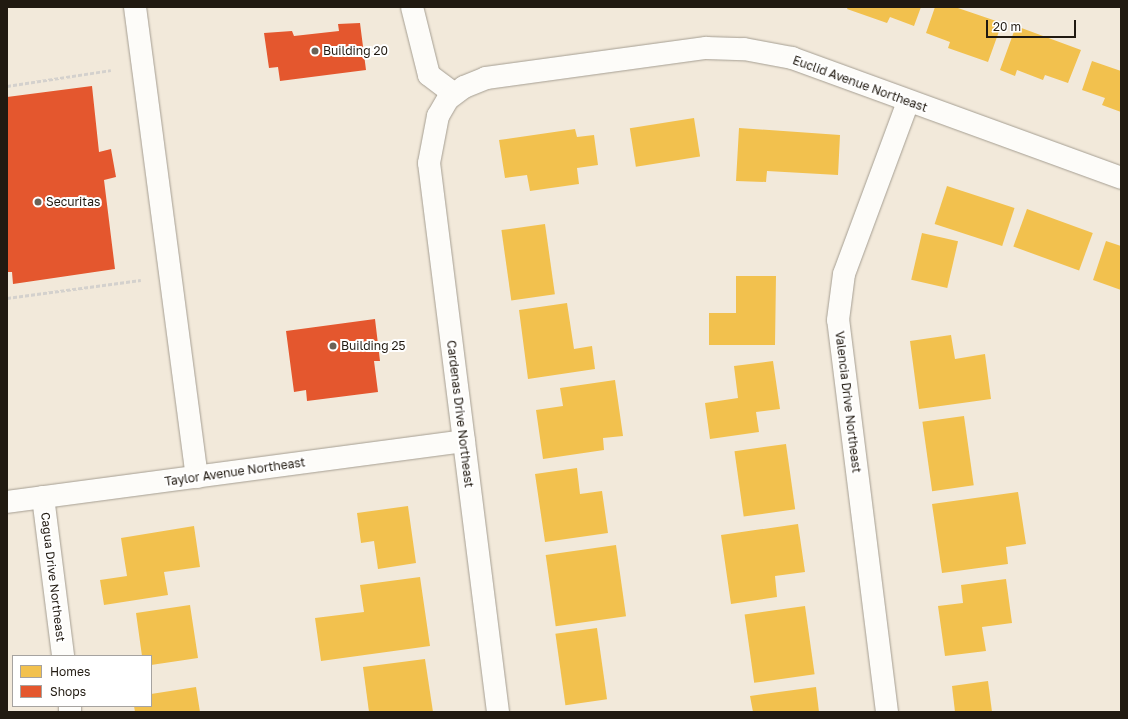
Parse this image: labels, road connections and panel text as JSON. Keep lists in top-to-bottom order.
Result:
{
  "streets": {
    "street": [
      "Euclid Avenue Northeast",
      "Valencia Drive Northeast",
      "Cardenas Drive Northeast",
      "Taylor Avenue Northeast",
      "Cagua Drive Northeast"
    ]
  },
  "crossings": [
    ["Euclid Avenue Northeast", "Valencia Drive Northeast"],
    ["Euclid Avenue Northeast", "Cardenas Drive Northeast"],
    ["Cardenas Drive Northeast", "Taylor Avenue Northeast"],
    ["Taylor Avenue Northeast", "Cagua Drive Northeast"]
  ],
  "places": ["Building 20", "Securitas", "Building 25"],
  "legend": ["Homes", "Shops"],
  "scale_bar": "20 m"
}
